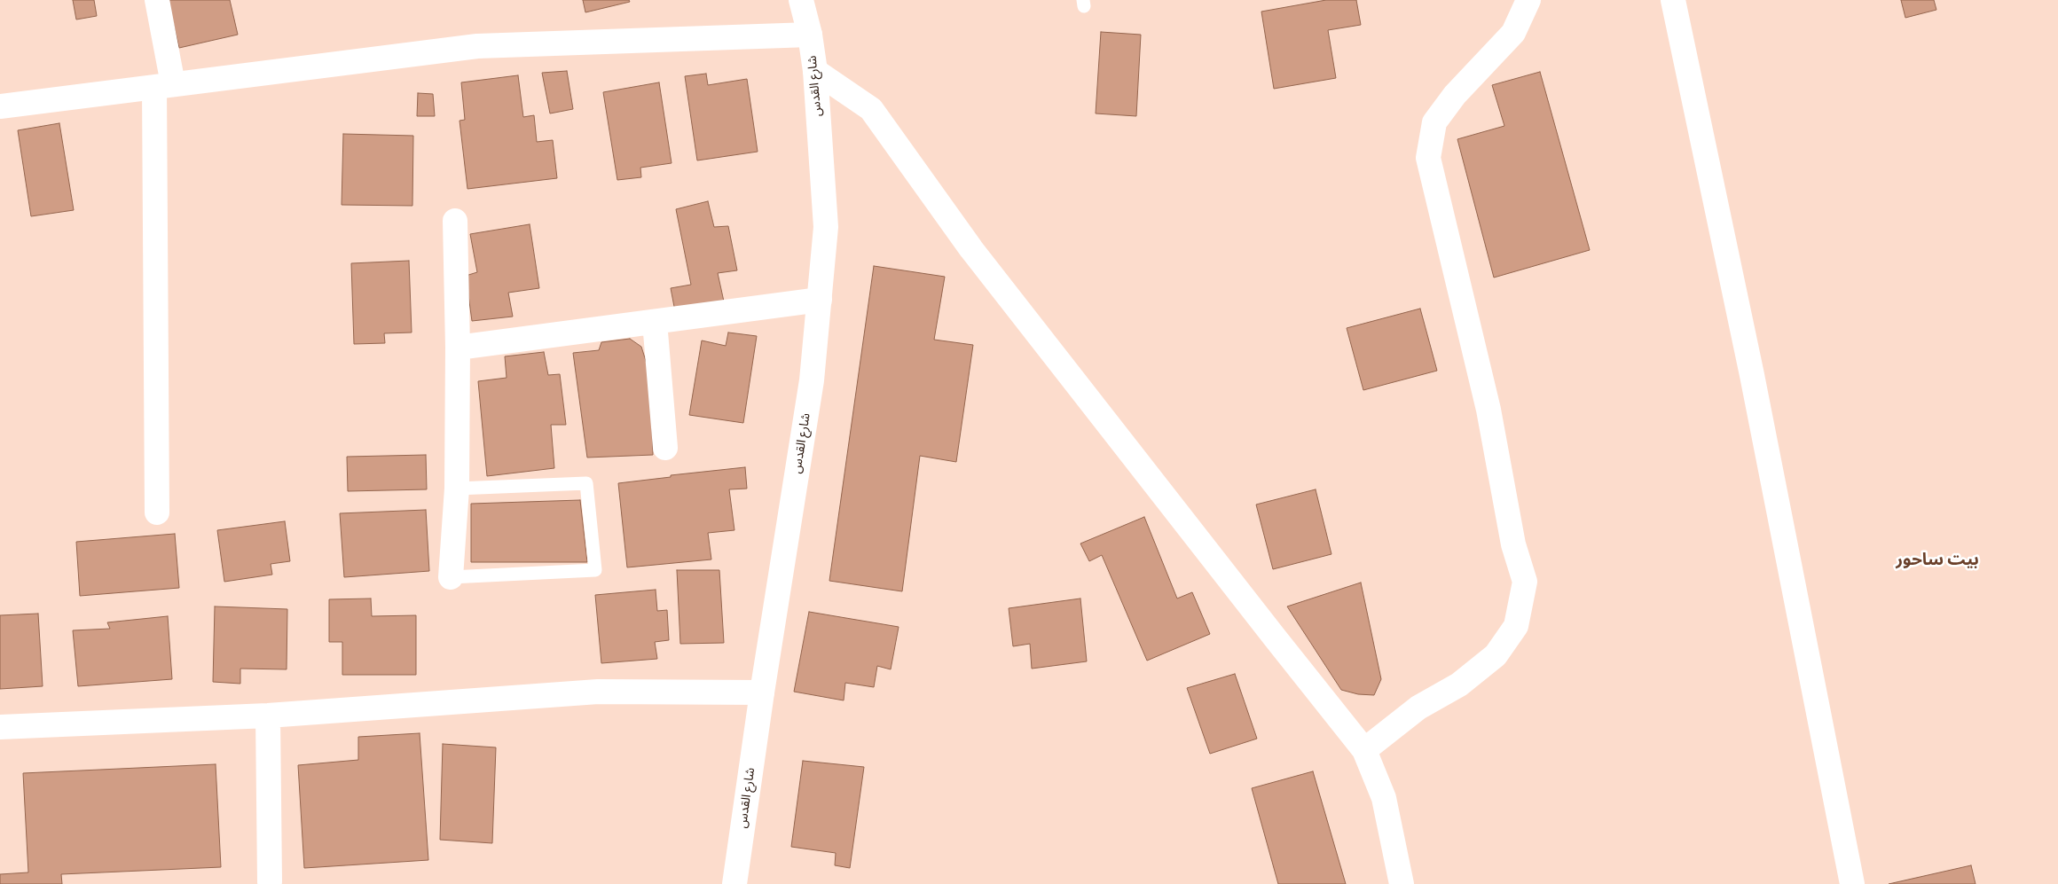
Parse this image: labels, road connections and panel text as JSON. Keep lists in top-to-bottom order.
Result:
{
  "streets": {
    "street": ["شارع القدس"]
  },
  "districts": ["بيت ساحور"]
}
